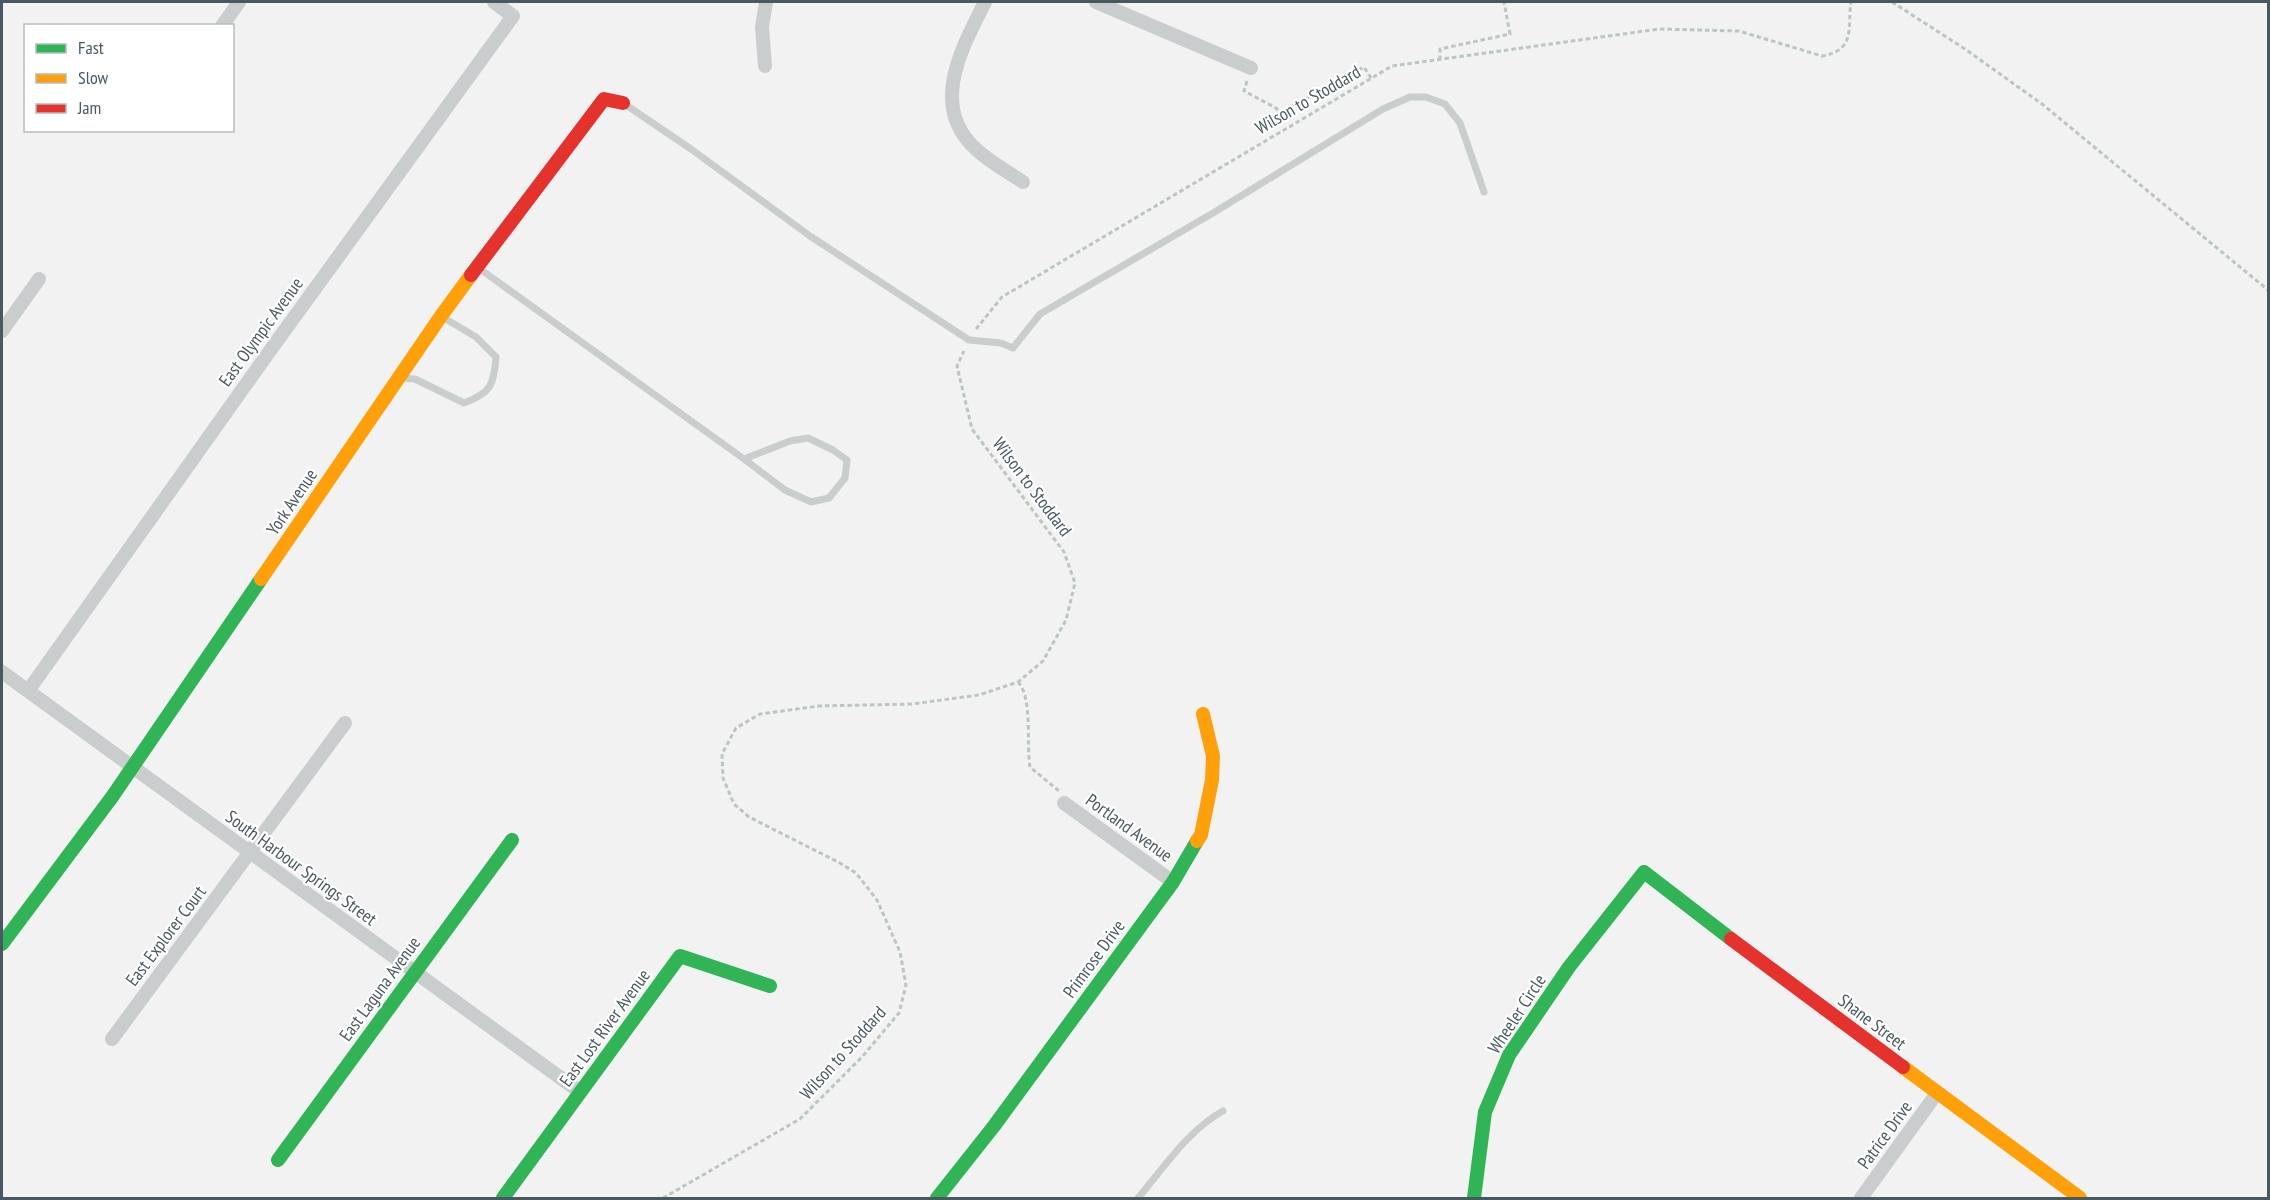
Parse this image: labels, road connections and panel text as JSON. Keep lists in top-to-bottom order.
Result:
{
  "streets": {
    "street": [
      "East Olympic Avenue",
      "York Avenue",
      "Portland Avenue",
      "South Harbour Springs Street",
      "East Explorer Court",
      "Primrose Drive",
      "East Laguna Avenue",
      "Wheeler Circle",
      "Shane Street",
      "East Lost River Avenue",
      "Patrice Drive"
    ],
    "path": ["Wilson to Stoddard"]
  },
  "crossings": [
    ["East Olympic Avenue", "South Harbour Springs Street"],
    ["York Avenue", "South Harbour Springs Street"],
    ["Portland Avenue", "Primrose Drive"],
    ["South Harbour Springs Street", "East Explorer Court"],
    ["South Harbour Springs Street", "East Laguna Avenue"],
    ["South Harbour Springs Street", "East Lost River Avenue"],
    ["Wheeler Circle", "Shane Street"],
    ["Shane Street", "Patrice Drive"]
  ],
  "legend": ["Fast", "Slow", "Jam"]
}
